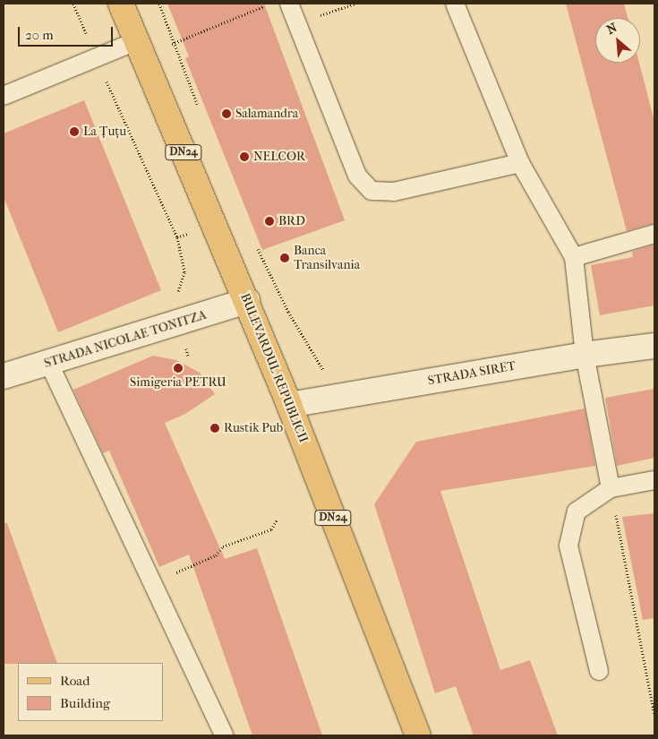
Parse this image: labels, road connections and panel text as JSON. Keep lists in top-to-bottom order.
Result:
{
  "streets": {
    "main road": ["DN24", "BULEVARDUL REPUBLICII"],
    "street": ["STRADA NICOLAE TONITZA", "STRADA SIRET"]
  },
  "crossings": [
    ["STRADA NICOLAE TONITZA", "BULEVARDUL REPUBLICII"],
    ["BULEVARDUL REPUBLICII", "STRADA SIRET"]
  ],
  "places": [
    "Salamandra",
    "La Țuțu",
    "NELCOR",
    "BRD",
    "Banca Transilvania",
    "Simigeria PETRU",
    "Rustik Pub"
  ],
  "legend": ["Road", "Building"],
  "scale_bar": "20 m",
  "north": "top left"
}
